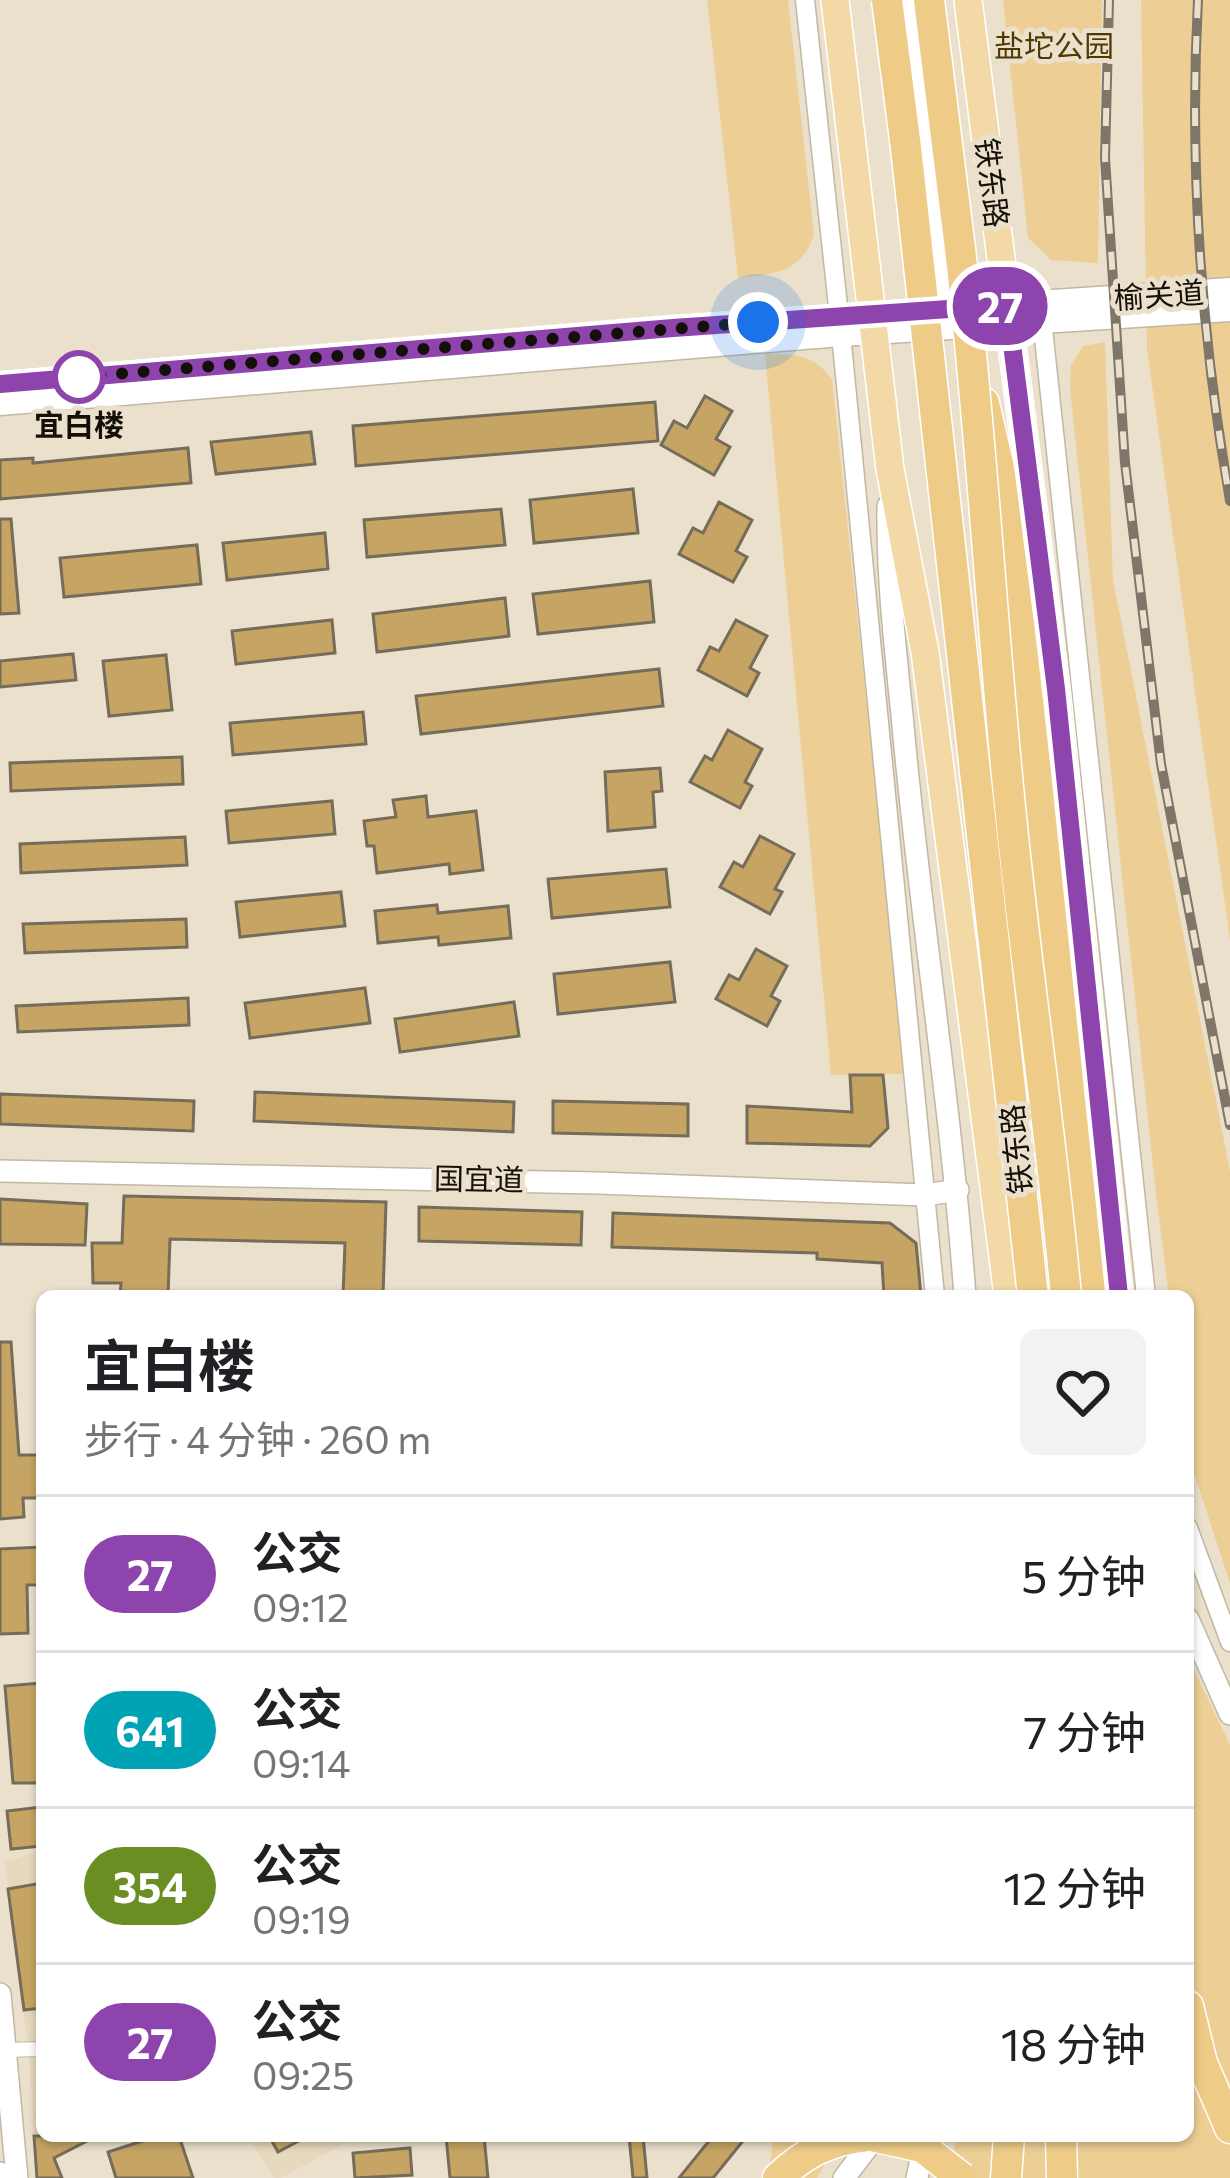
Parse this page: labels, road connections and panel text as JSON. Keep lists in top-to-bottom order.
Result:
{
  "streets": {
    "highway": ["铁东路"],
    "main road": ["榆关道"],
    "street": ["国宜道"]
  },
  "crossings": [
    ["铁东路", "榆关道"]
  ],
  "parks": ["盐坨公园"],
  "places": ["宜白楼"],
  "lines": ["bus line 27"],
  "page": {
    "on_map": "27",
    "heading": ["宜白楼", "步行 · 4 分钟 · 260 m"],
    "list": [
      {
        "mark": "27",
        "name": "公交",
        "note": "09:12",
        "value": "5 分钟"
      },
      {
        "mark": "641",
        "name": "公交",
        "note": "09:14",
        "value": "7 分钟"
      },
      {
        "mark": "354",
        "name": "公交",
        "note": "09:19",
        "value": "12 分钟"
      },
      {
        "mark": "27",
        "name": "公交",
        "note": "09:25",
        "value": "18 分钟"
      }
    ]
  }
}
